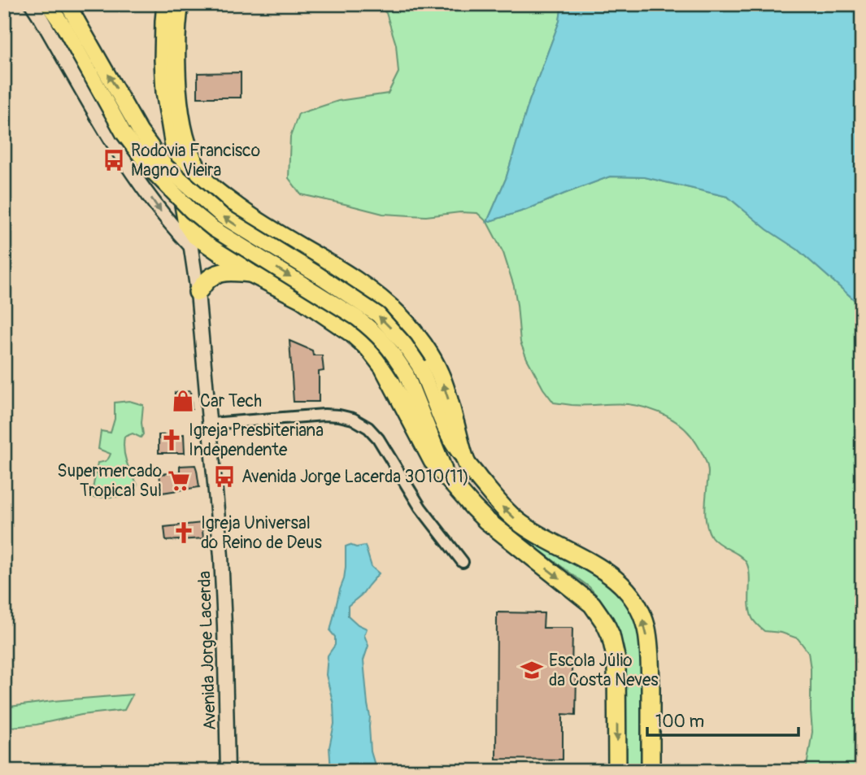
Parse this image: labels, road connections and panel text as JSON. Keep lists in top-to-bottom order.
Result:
{
  "streets": {
    "main road": ["Avenida Jorge Lacerda"]
  },
  "places": {
    "bus stop": ["Rodovia Francisco Magno Vieira", "Avenida Jorge Lacerda 3010(11)"],
    "shop": ["Car Tech"],
    "church": ["Igreja Presbiteriana Independente", "Igreja Universal do Reino de Deus"],
    "supermarket": ["Supermercado Tropical Sul"],
    "school or university": ["Escola Júlio da Costa Neves"]
  },
  "scale_bar": "100 m"
}
